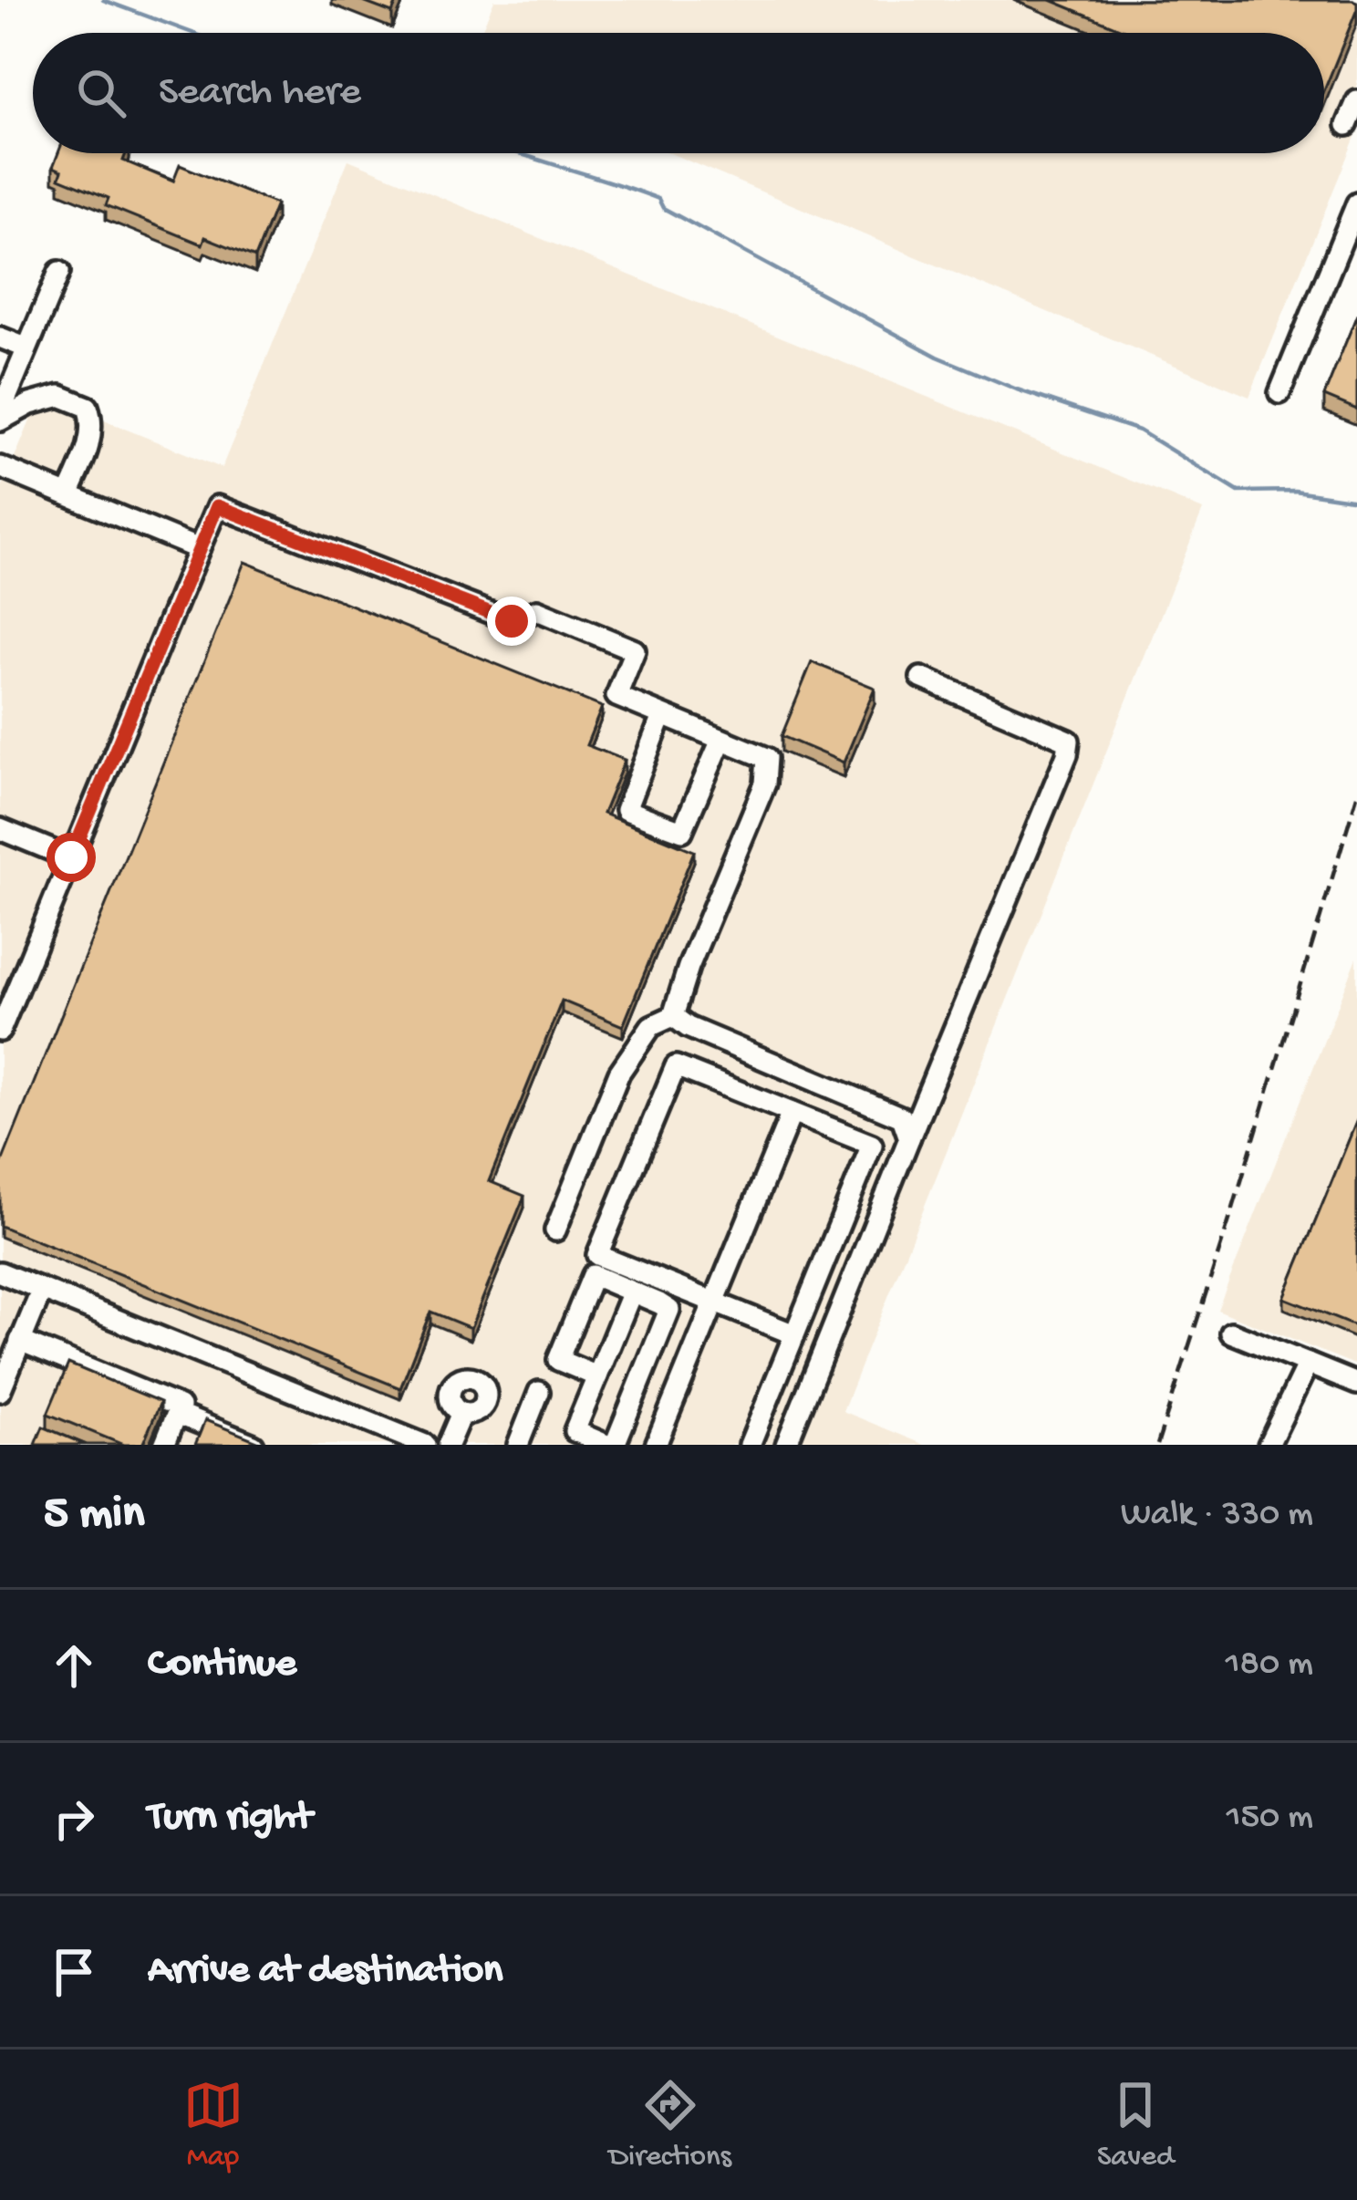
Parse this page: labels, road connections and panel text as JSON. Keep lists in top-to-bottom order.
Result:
{
  "page": {
    "search": "Search here",
    "heading": ["5 min", "Walk · 330 m"],
    "list": [
      ["Continue", "180 m"],
      ["Turn right", "150 m"],
      "Arrive at destination"
    ],
    "nav": ["Map", "Directions", "Saved"]
  }
}
